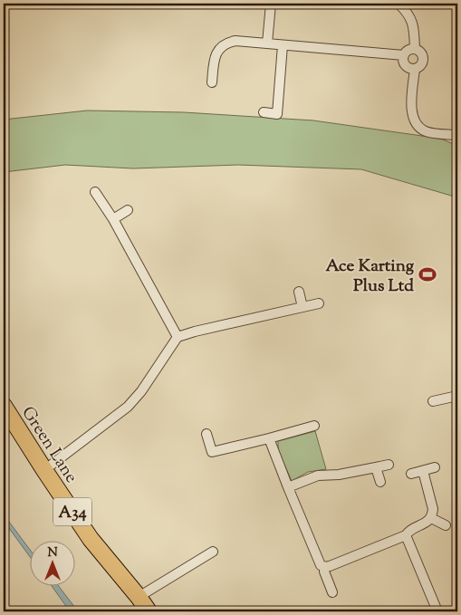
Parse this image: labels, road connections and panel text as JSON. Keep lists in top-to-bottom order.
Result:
{
  "streets": {
    "highway": ["Green Lane", "A34"]
  },
  "places": {
    "sports": ["Ace Karting Plus Ltd"]
  },
  "north": "top"
}
